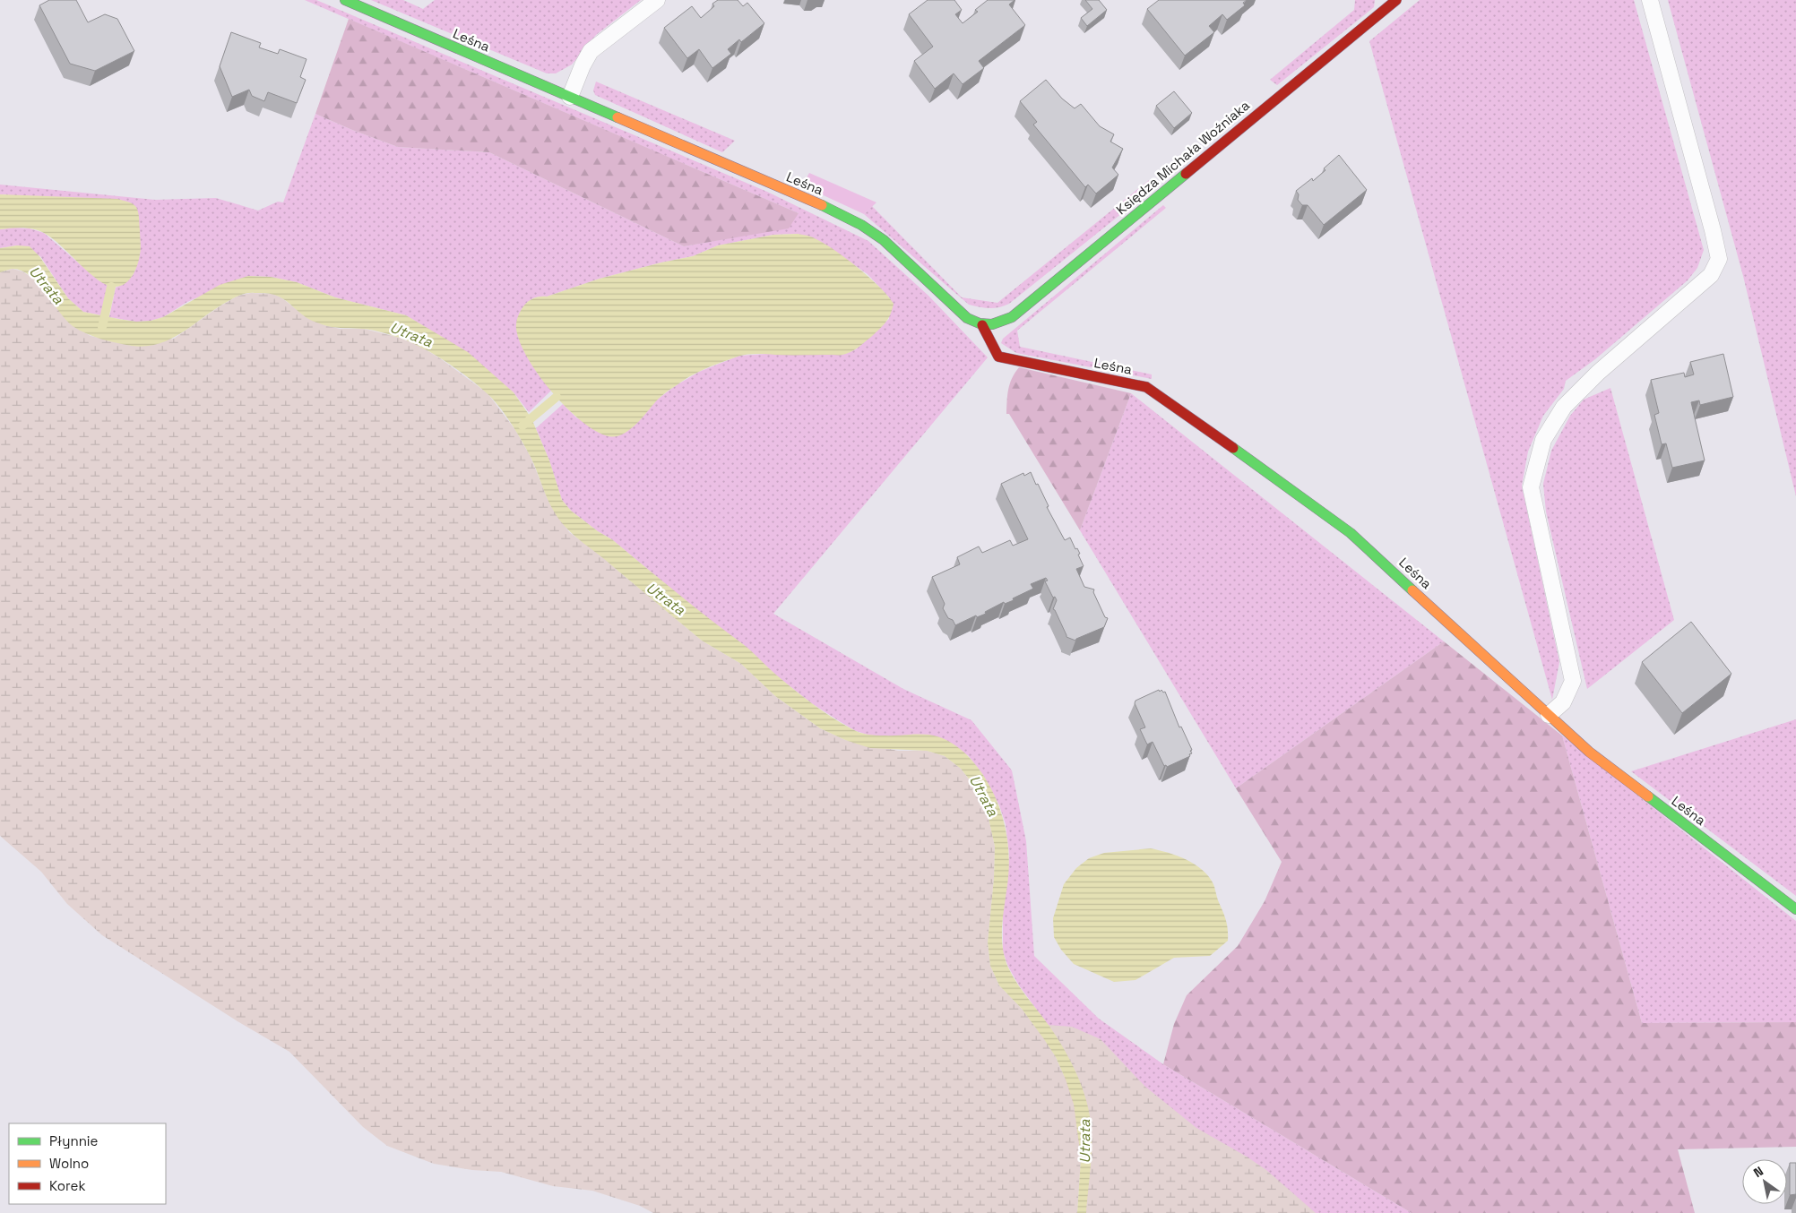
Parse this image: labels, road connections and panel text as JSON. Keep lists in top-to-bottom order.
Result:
{
  "streets": {
    "street": ["Leśna", "Księdza Michała Woźniaka"]
  },
  "crossings": [
    ["Leśna", "Księdza Michała Woźniaka"]
  ],
  "water": ["Utrata"],
  "legend": ["Płynnie", "Wolno", "Korek"],
  "north": "top left"
}
